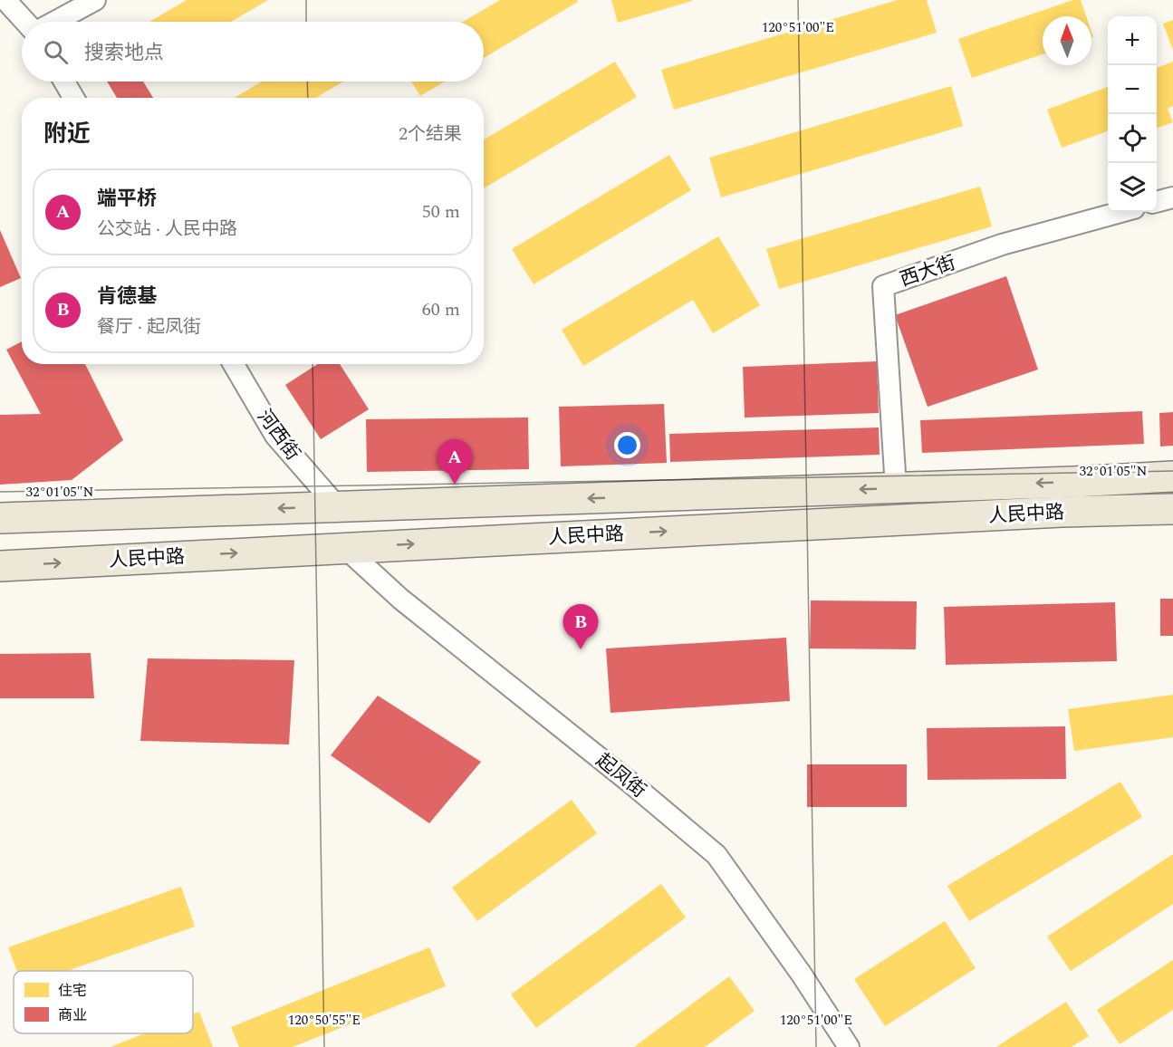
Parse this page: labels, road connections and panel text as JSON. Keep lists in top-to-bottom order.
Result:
{
  "streets": {
    "main road": ["人民中路"],
    "street": ["西大街", "河西街", "起凤街"]
  },
  "crossings": [
    ["西大街", "人民中路"],
    ["河西街", "人民中路"],
    ["人民中路", "起凤街"]
  ],
  "legend": ["住宅", "商业"],
  "north": "top",
  "page": {
    "map_buttons": ["+", "−"],
    "search": "搜索地点",
    "heading": ["附近", "2个结果"],
    "list": [
      {
        "mark": "A",
        "name": "端平桥",
        "note": "公交站 · 人民中路",
        "value": "50 m"
      },
      {
        "mark": "B",
        "name": "肯德基",
        "note": "餐厅 · 起凤街",
        "value": "60 m"
      }
    ],
    "pins": ["A", "B"]
  },
  "coordinates": ["120°51'00\"E", "32°01'05\"N", "120°50'55\"E"]
}
